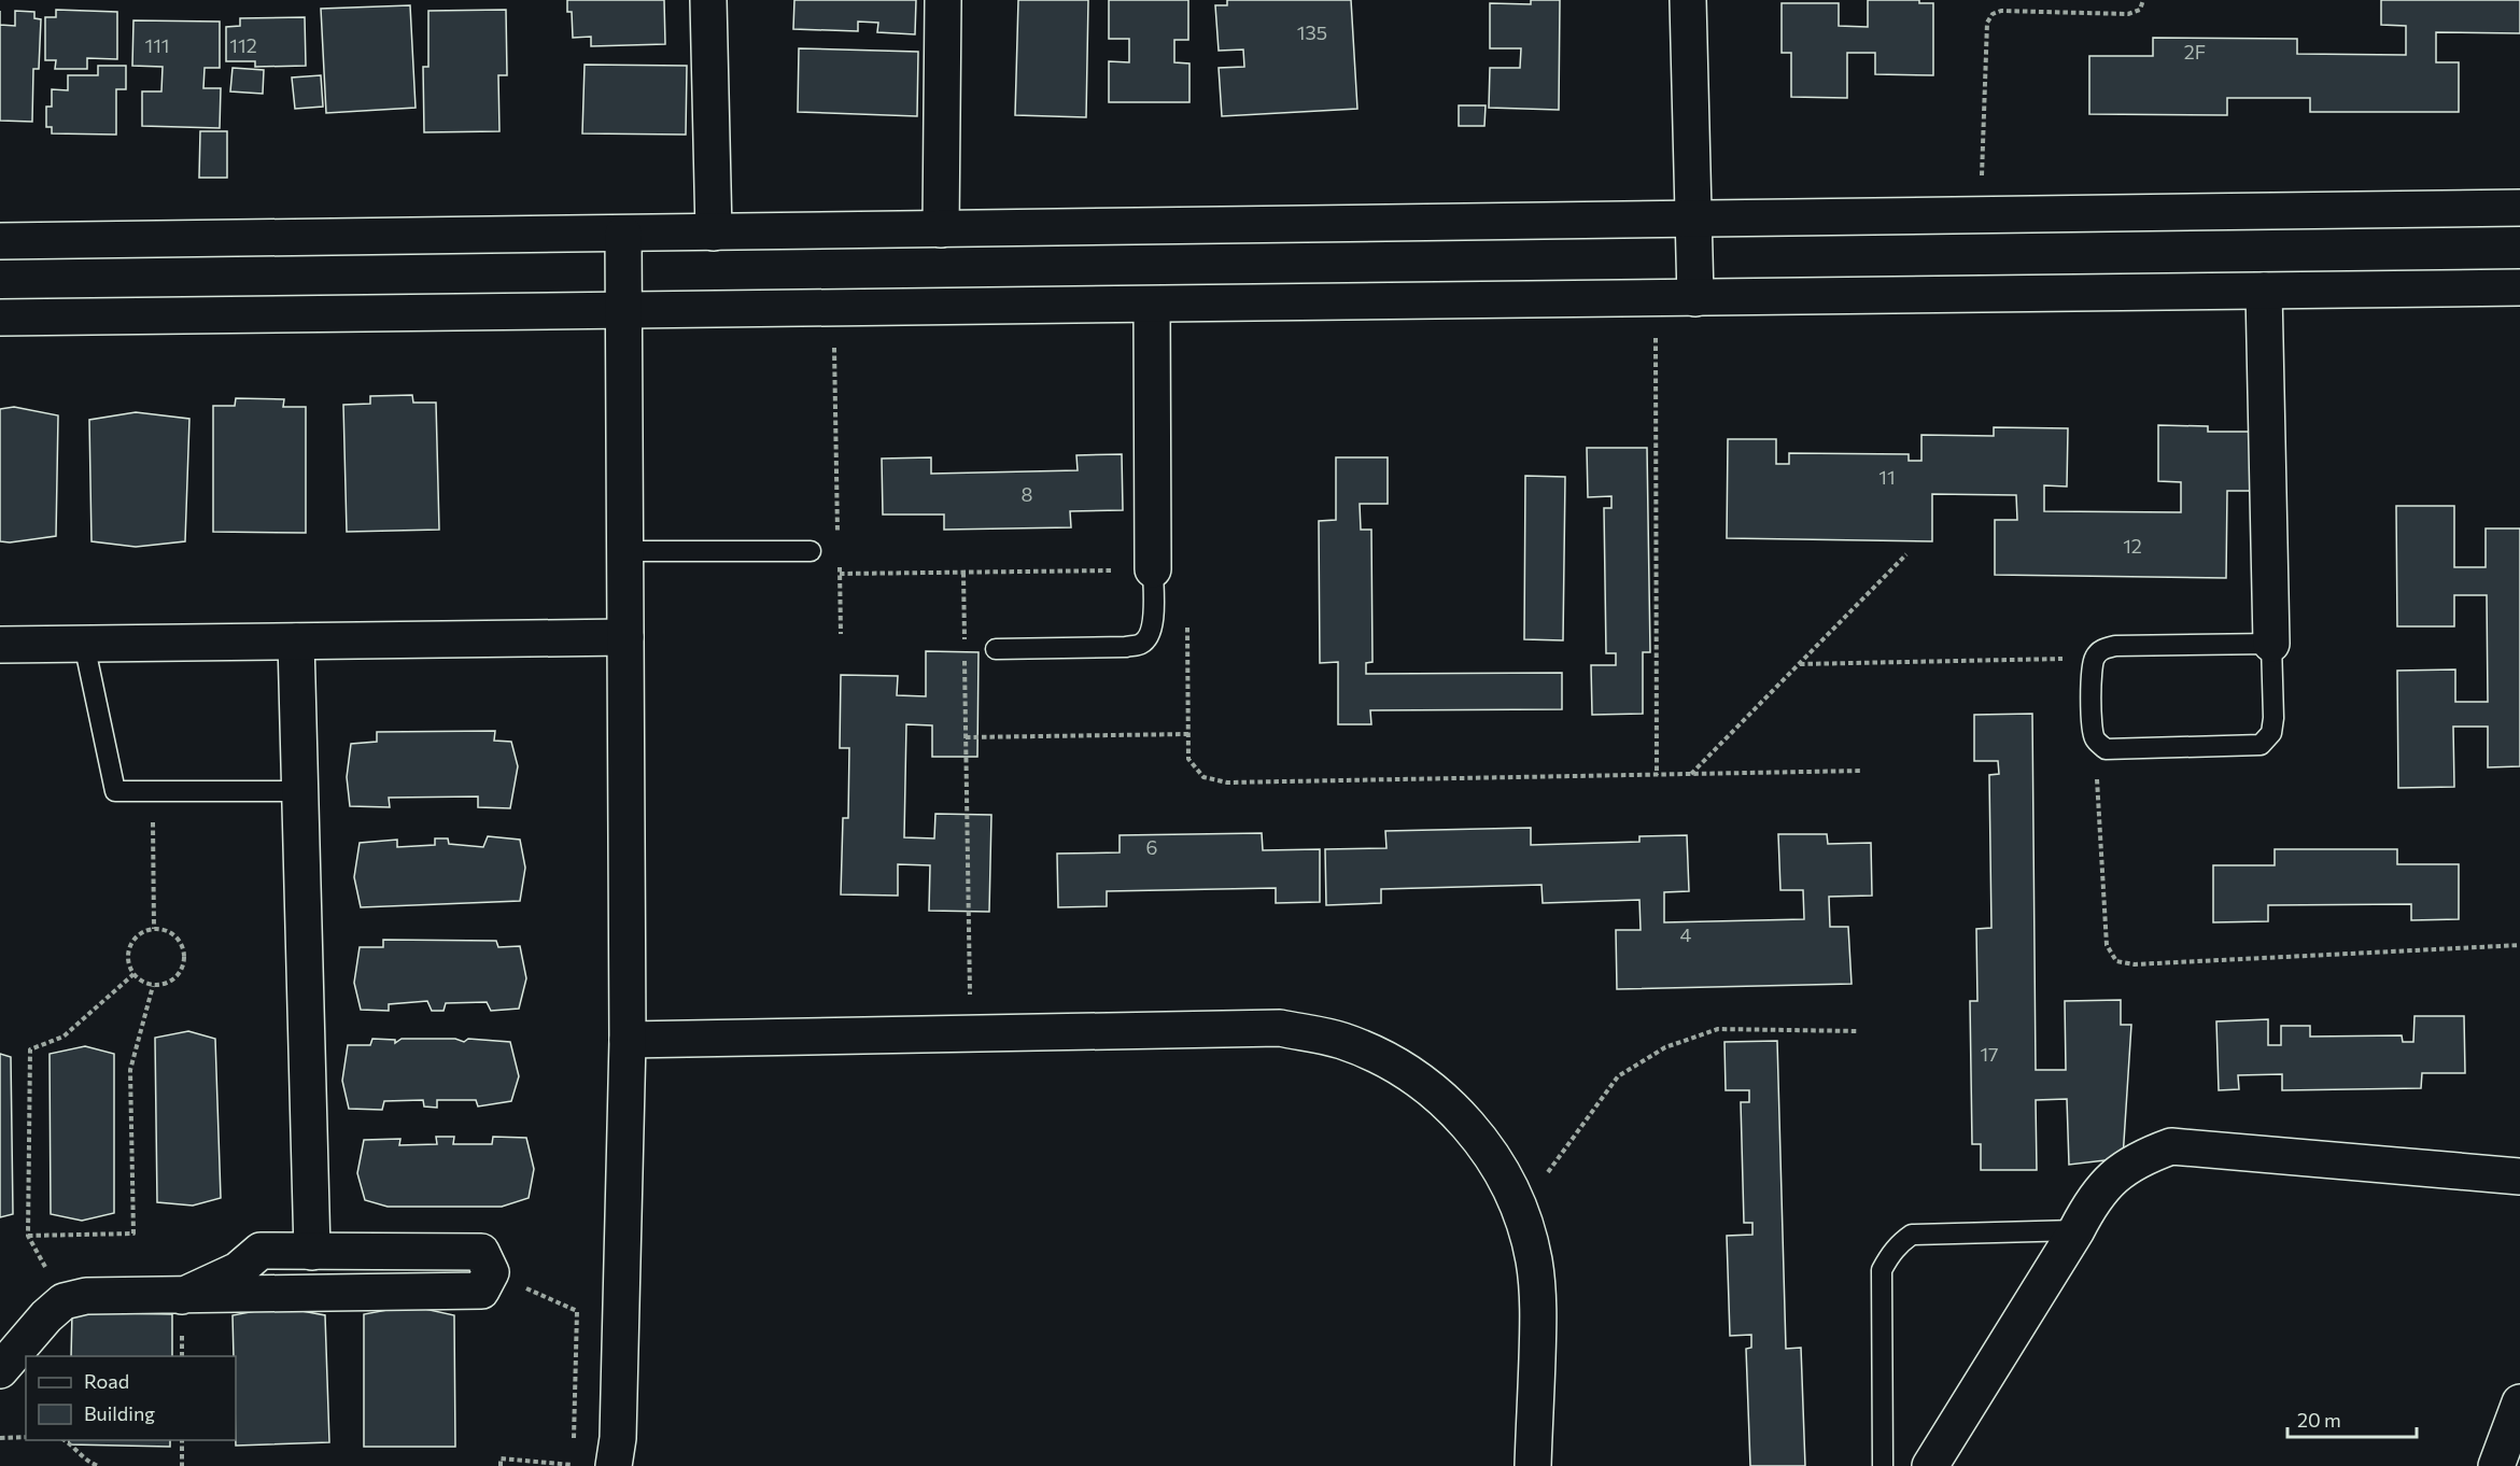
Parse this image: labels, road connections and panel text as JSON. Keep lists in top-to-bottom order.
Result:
{
  "house_numbers": [
    "135",
    "111",
    "112",
    "2F",
    "11",
    "8",
    "12",
    "6",
    "4",
    "17"
  ],
  "legend": ["Road", "Building"],
  "scale_bar": "20 m"
}
